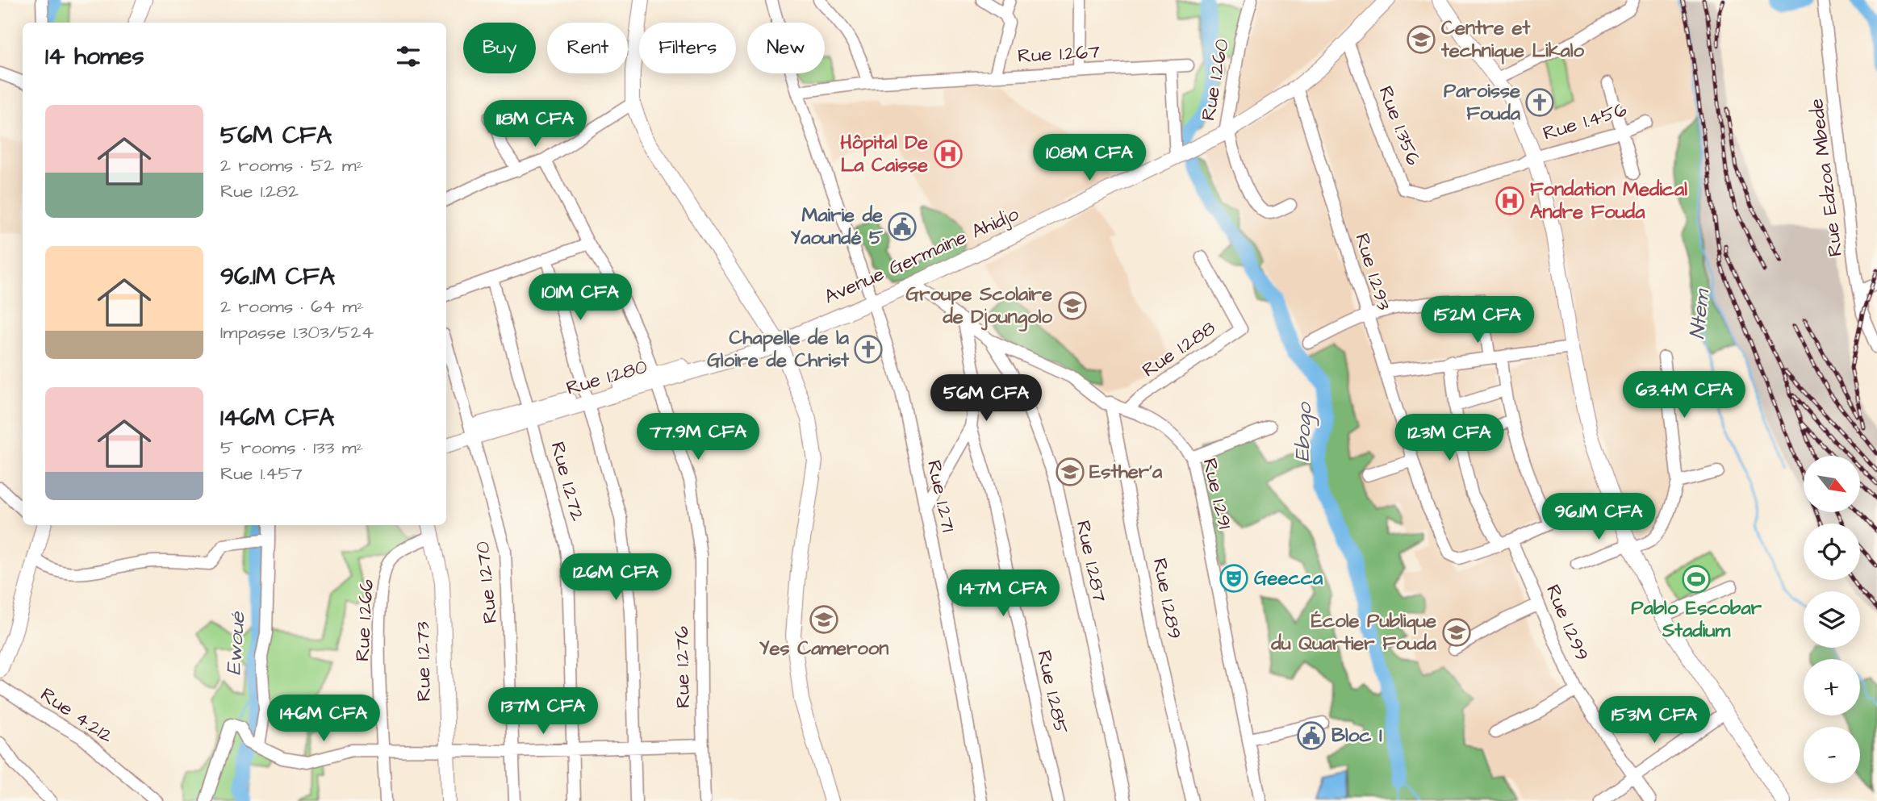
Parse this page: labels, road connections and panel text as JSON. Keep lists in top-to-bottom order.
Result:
{
  "streets": {
    "main road": ["Avenue Germaine Ahidjo", "Rue 1.280", "Rue 1.273"],
    "street": [
      "Rue 1.267",
      "Rue 1.260",
      "Rue 1.456",
      "Rue 1.356",
      "Rue Edzoa Mbede",
      "Rue 1.293",
      "Rue 1.288",
      "Rue 1.272",
      "Rue 1.291",
      "Rue 1.271",
      "Rue 1.287",
      "Rue 1.270",
      "Rue 1.289",
      "Rue 1.266",
      "Rue 1.299",
      "Rue 1.276",
      "Rue 1.285",
      "Rue 4.212"
    ]
  },
  "crossings": [
    ["Rue 1.267", "Rue 1.271"],
    ["Rue 1.260", "Avenue Germaine Ahidjo"],
    ["Rue 1.456", "Rue 1.356"],
    ["Rue 1.356", "Avenue Germaine Ahidjo"],
    ["Avenue Germaine Ahidjo", "Rue 1.293"],
    ["Avenue Germaine Ahidjo", "Rue 1.280"],
    ["Avenue Germaine Ahidjo", "Rue 1.271"],
    ["Rue 1.288", "Rue 1.291"],
    ["Rue 1.280", "Rue 1.272"],
    ["Rue 1.280", "Rue 1.270"],
    ["Rue 1.280", "Rue 1.276"],
    ["Rue 1.291", "Rue 1.287"],
    ["Rue 1.291", "Rue 1.289"],
    ["Rue 1.266", "Rue 1.273"]
  ],
  "water": ["Ntem", "Ebogo", "Ewoué"],
  "places": {
    "school or university": [
      "Centre et technique Likalo",
      "Groupe Scolaire de Djoungolo",
      "Esther'a",
      "Yes Cameroon",
      "École Publique du Quartier Fouda"
    ],
    "church": ["Paroisse Fouda", "Chapelle de la Gloire de Christ"],
    "hospital": ["Hôpital De La Caisse", "Fondation Medical Andre Fouda"],
    "public building": ["Mairie de Yaoundé 5", "Bloc I"],
    "theatre": ["Geecca"],
    "sports": ["Pablo Escobar Stadium"]
  },
  "north": "bottom right",
  "page": {
    "chip": [
      "Buy",
      "Rent",
      "Filters",
      "New"
    ],
    "heading": "14 homes",
    "list": [
      {
        "name": "56M CFA",
        "note": "2 rooms · 52 m² · Rue 1.282"
      },
      {
        "name": "96.1M CFA",
        "note": "2 rooms · 64 m² · Impasse 1.303/524"
      },
      {
        "name": "146M CFA",
        "note": "5 rooms · 133 m² · Rue 1.457"
      }
    ],
    "price": [
      "118M CFA",
      "108M CFA",
      "101M CFA",
      "152M CFA",
      "63.4M CFA",
      "56M CFA",
      "77.9M CFA",
      "123M CFA",
      "96.1M CFA",
      "126M CFA",
      "147M CFA",
      "137M CFA",
      "146M CFA",
      "153M CFA"
    ],
    "map_buttons": ["+", "−"]
  }
}
